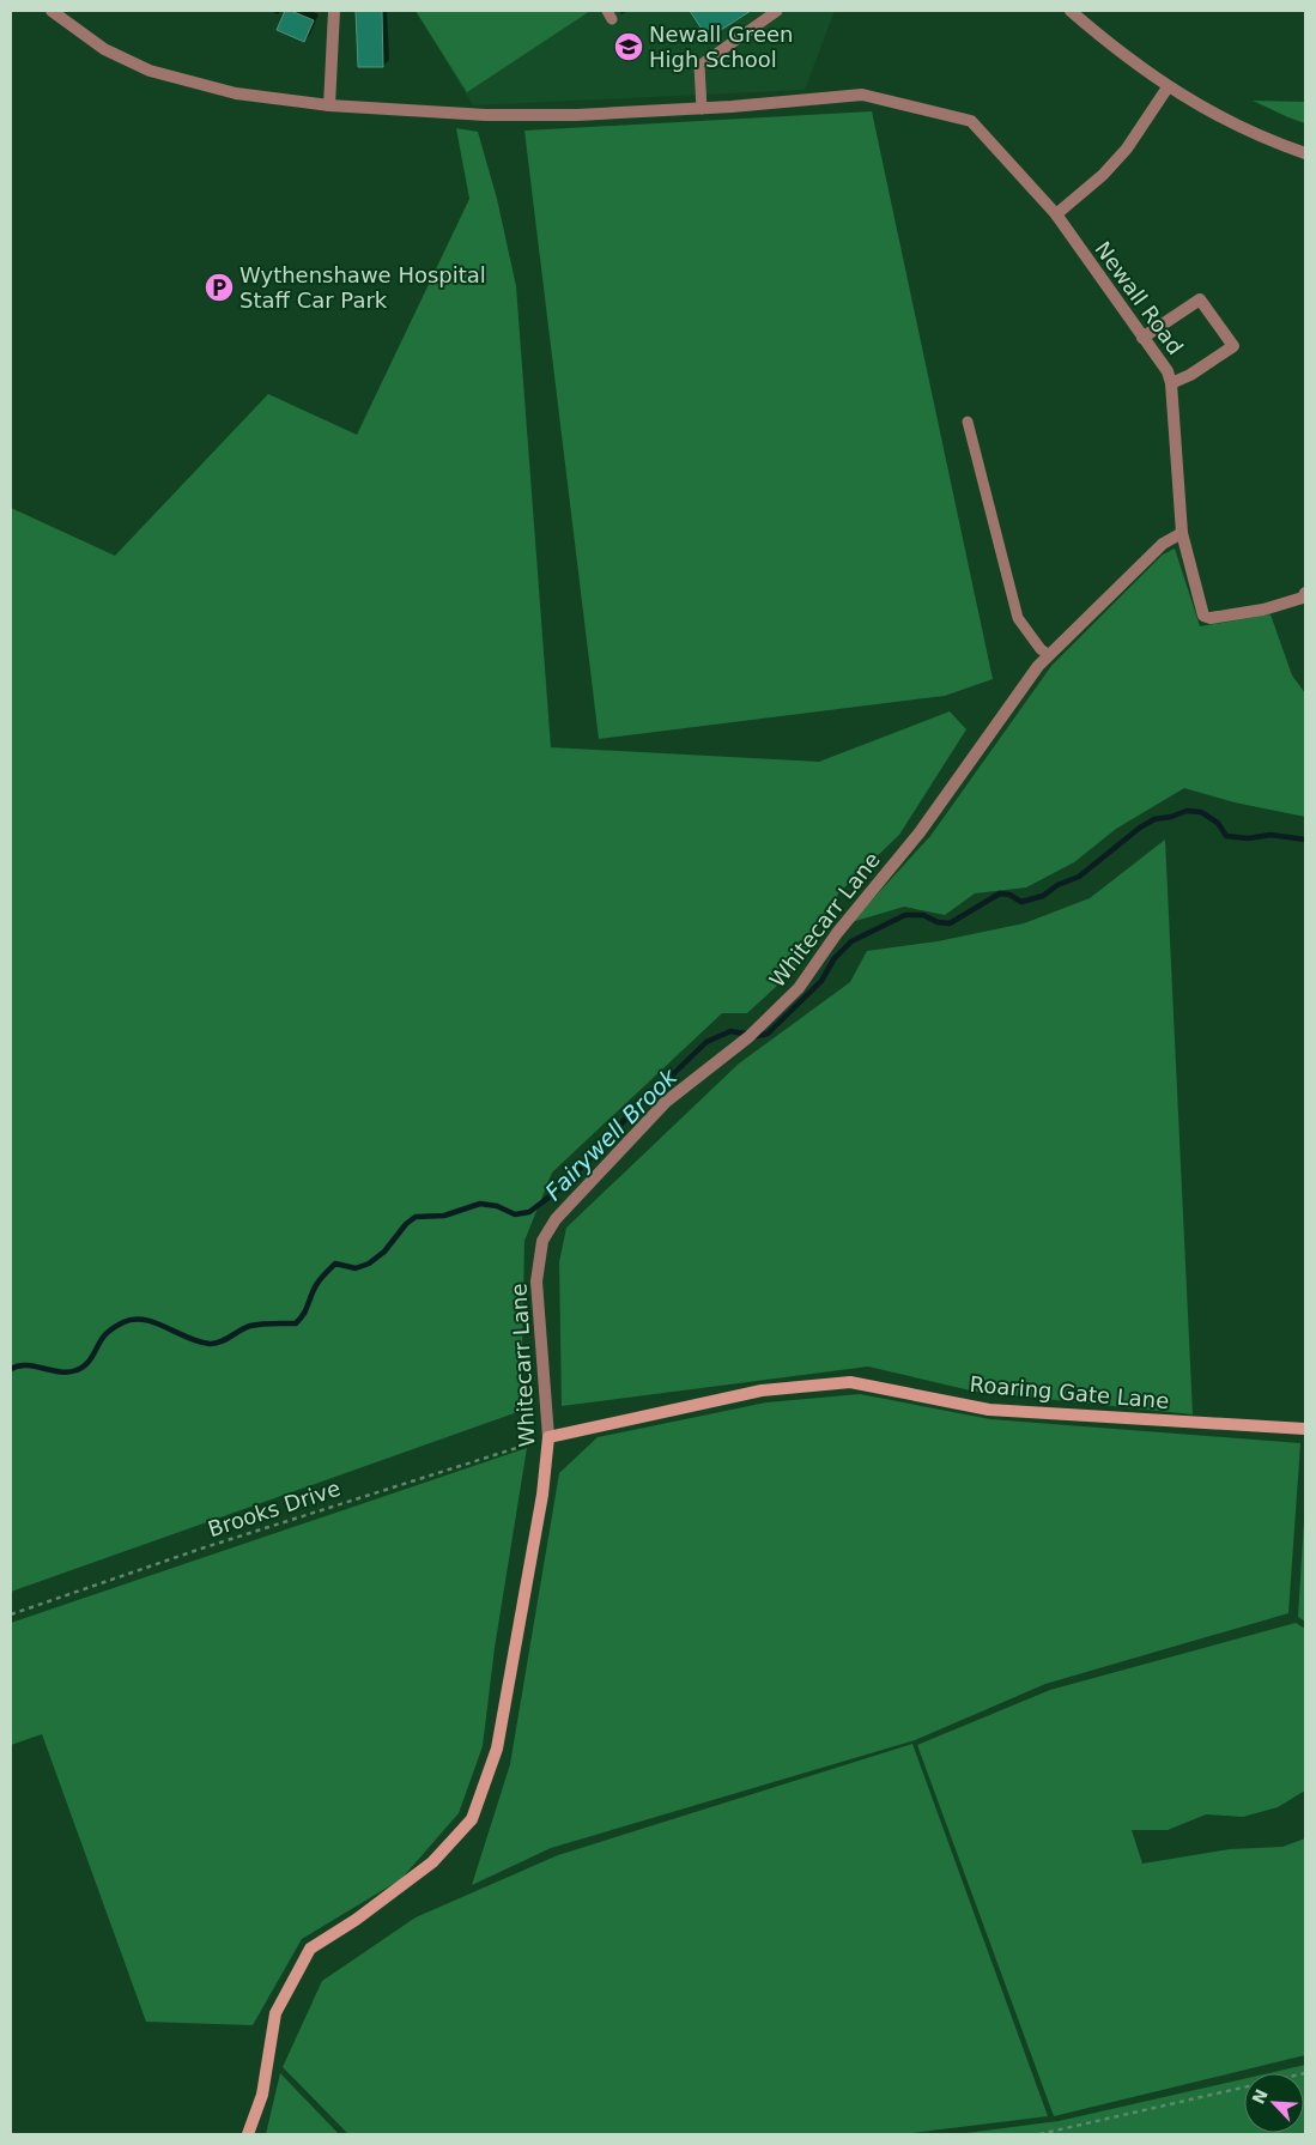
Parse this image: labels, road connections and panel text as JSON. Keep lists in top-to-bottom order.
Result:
{
  "streets": {
    "street": ["Newall Road", "Whitecarr Lane", "Roaring Gate Lane"],
    "path": ["Brooks Drive"]
  },
  "crossings": [
    ["Newall Road", "Whitecarr Lane"],
    ["Whitecarr Lane", "Roaring Gate Lane"],
    ["Whitecarr Lane", "Brooks Drive"],
    ["Roaring Gate Lane", "Brooks Drive"]
  ],
  "water": ["Fairywell Brook"],
  "places": {
    "school or university": ["Newall Green High School"],
    "parking": ["Wythenshawe Hospital Staff Car Park"]
  },
  "north": "top left"
}
